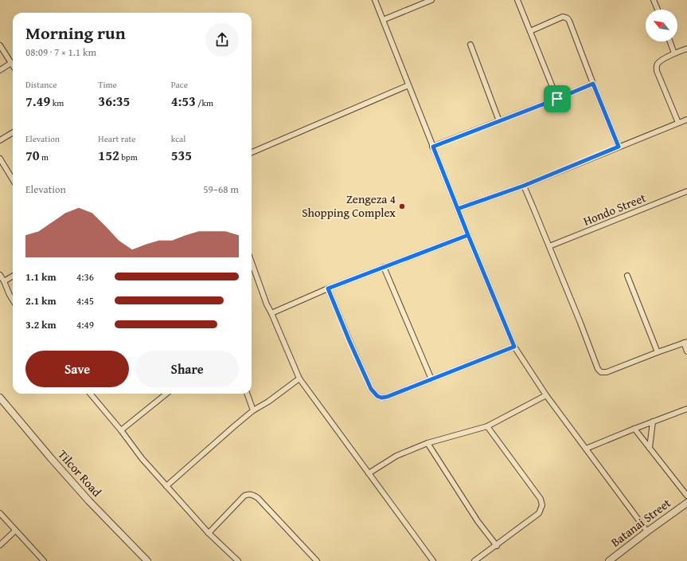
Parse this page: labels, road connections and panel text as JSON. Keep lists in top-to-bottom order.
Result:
{
  "streets": {
    "street": ["Hondo Street", "Tilcor Road", "Batanai Street"]
  },
  "places": ["Zengeza 4 Shopping Complex"],
  "north": "top left",
  "page": {
    "heading": ["Morning run", "08:09 · 7 × 1.1 km"],
    "stats": [
      ["Distance", "7.49 km"],
      ["Time", "36:35"],
      ["Pace", "4:53 /km"],
      ["Elevation", "70 m"],
      ["Heart rate", "152 bpm"],
      ["kcal", "535"]
    ],
    "chart": ["Elevation", "59–68 m"],
    "list": [
      {
        "name": "1.1 km",
        "note": "4:36"
      },
      {
        "name": "2.1 km",
        "note": "4:45"
      },
      {
        "name": "3.2 km",
        "note": "4:49"
      }
    ],
    "buttons": ["Save", "Share"]
  }
}
